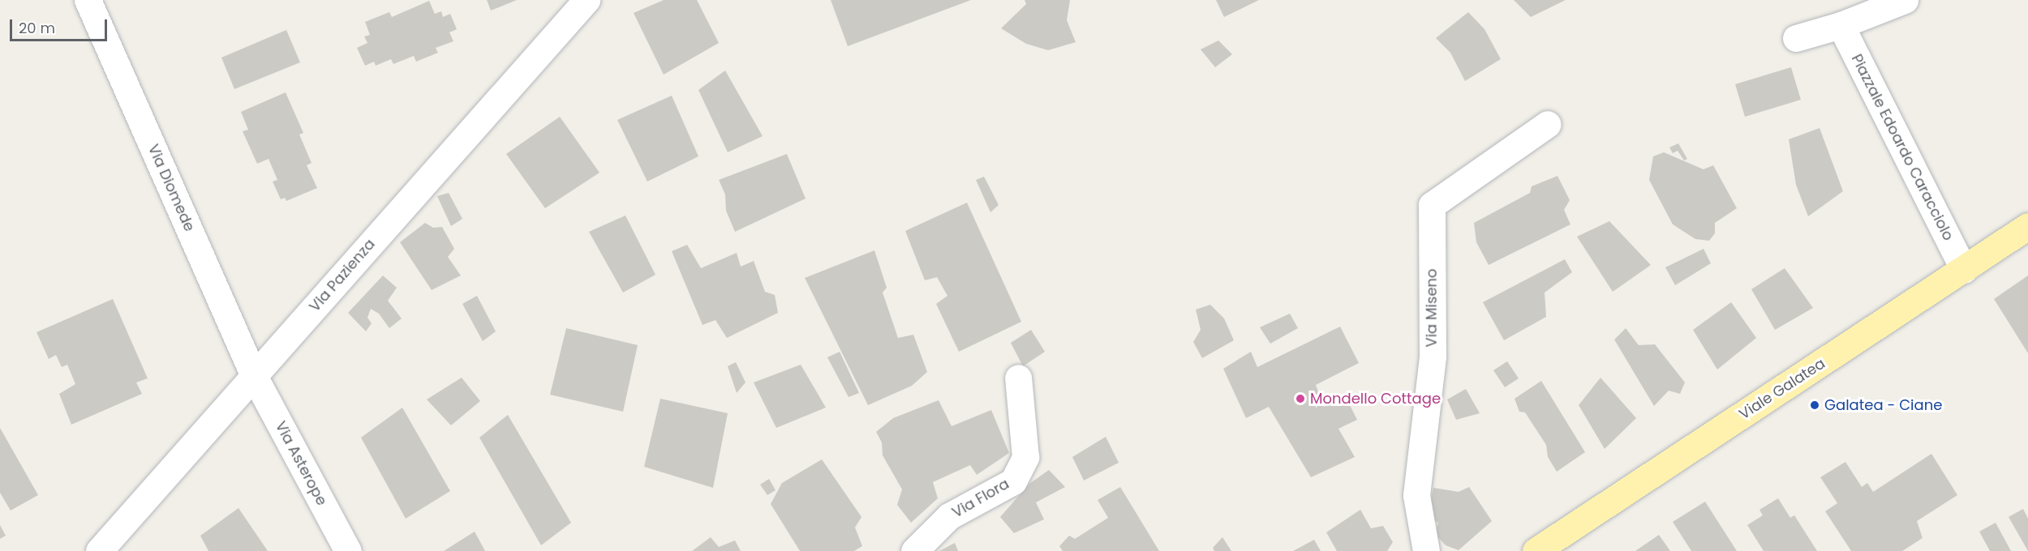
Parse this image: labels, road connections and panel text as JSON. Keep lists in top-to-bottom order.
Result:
{
  "streets": {
    "main road": ["Viale Galatea"],
    "street": [
      "Piazzale Edoardo Caracciolo",
      "Via Diomede",
      "Via Pazienza",
      "Via Miseno",
      "Via Asterope",
      "Via Flora"
    ]
  },
  "crossings": [
    ["Piazzale Edoardo Caracciolo", "Viale Galatea"],
    ["Via Diomede", "Via Pazienza"],
    ["Via Diomede", "Via Asterope"],
    ["Via Pazienza", "Via Asterope"]
  ],
  "places": ["Mondello Cottage", "Galatea - Ciane"],
  "scale_bar": "20 m"
}
